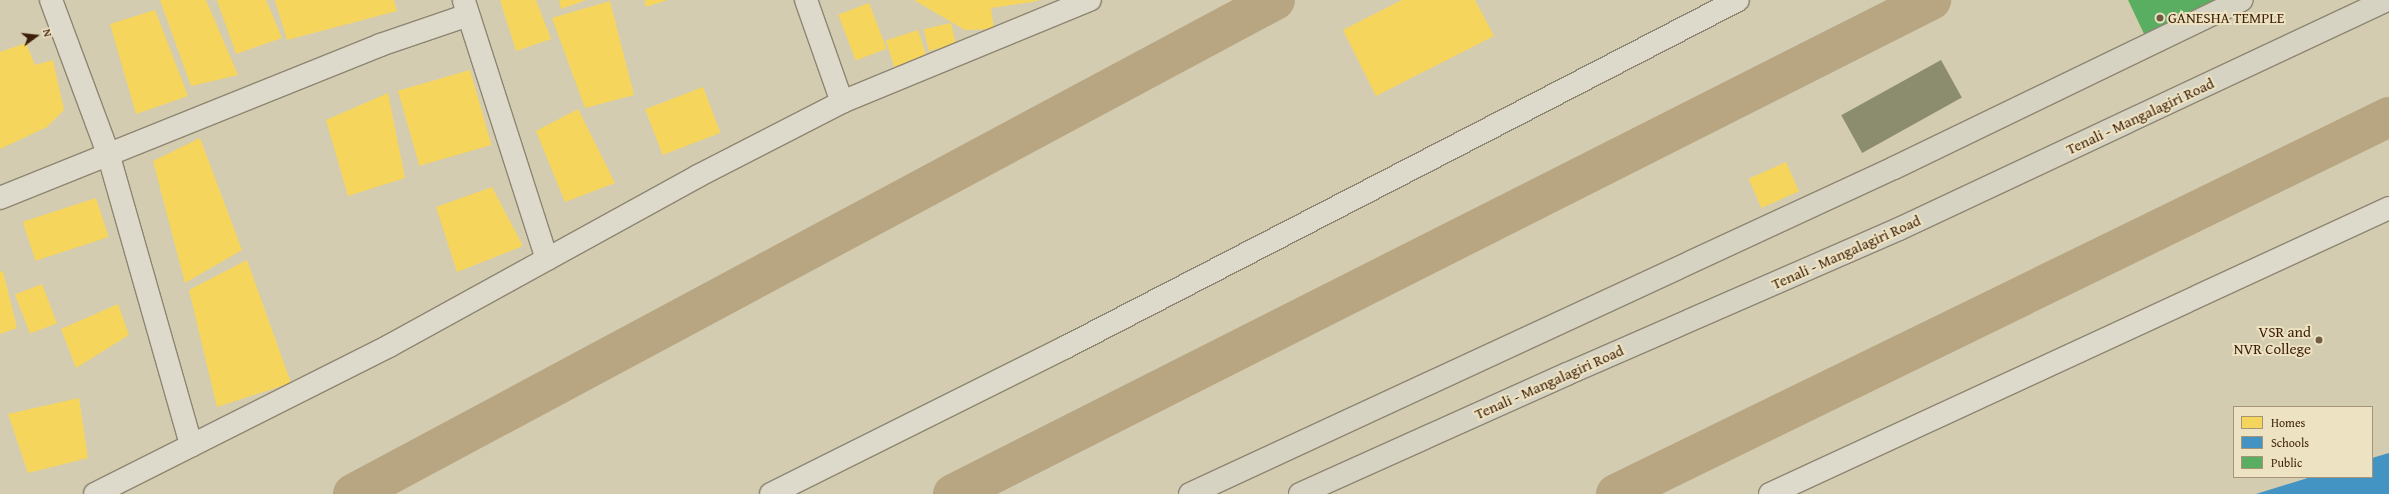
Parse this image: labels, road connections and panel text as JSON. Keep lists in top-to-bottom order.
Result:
{
  "streets": {
    "main road": ["Tenali - Mangalagiri Road"]
  },
  "places": ["GANESHA TEMPLE", "VSR and NVR College"],
  "legend": ["Homes", "Schools", "Public"],
  "north": "right"
}
